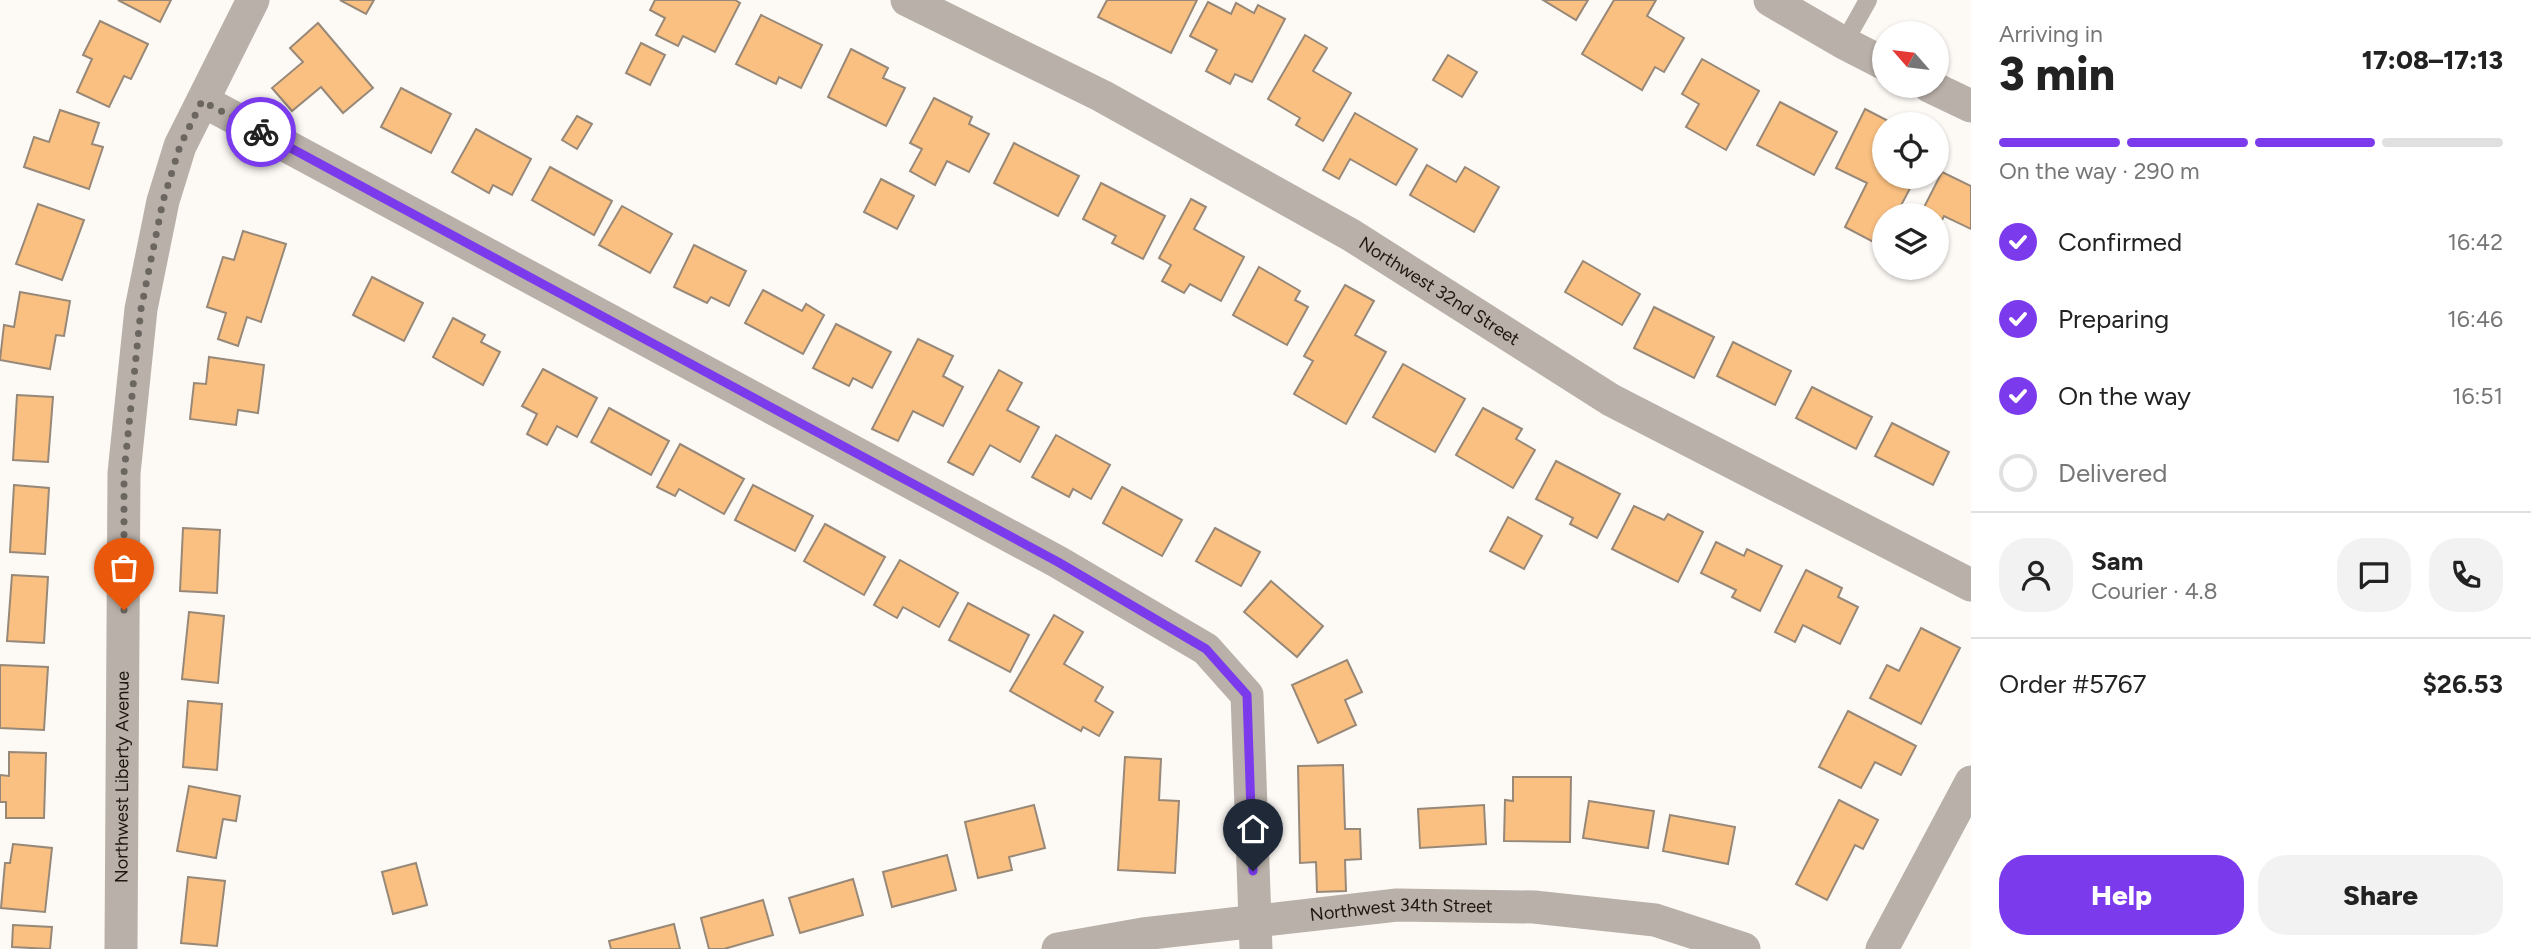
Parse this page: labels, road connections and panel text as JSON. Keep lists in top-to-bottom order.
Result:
{
  "streets": {
    "street": ["Northwest 32nd Street", "Northwest Liberty Avenue", "Northwest 34th Street"]
  },
  "north": "top left",
  "page": {
    "heading": ["3 min", "Arriving in", "17:08–17:13"],
    "panel": [
      "Sam",
      "Courier · 4.8",
      "Order #5767",
      "$26.53"
    ],
    "bar": "On the way · 290 m",
    "list": [
      ["Confirmed", "16:42"],
      ["Preparing", "16:46"],
      ["On the way", "16:51"],
      "Delivered"
    ],
    "buttons": ["Help", "Share"]
  }
}
